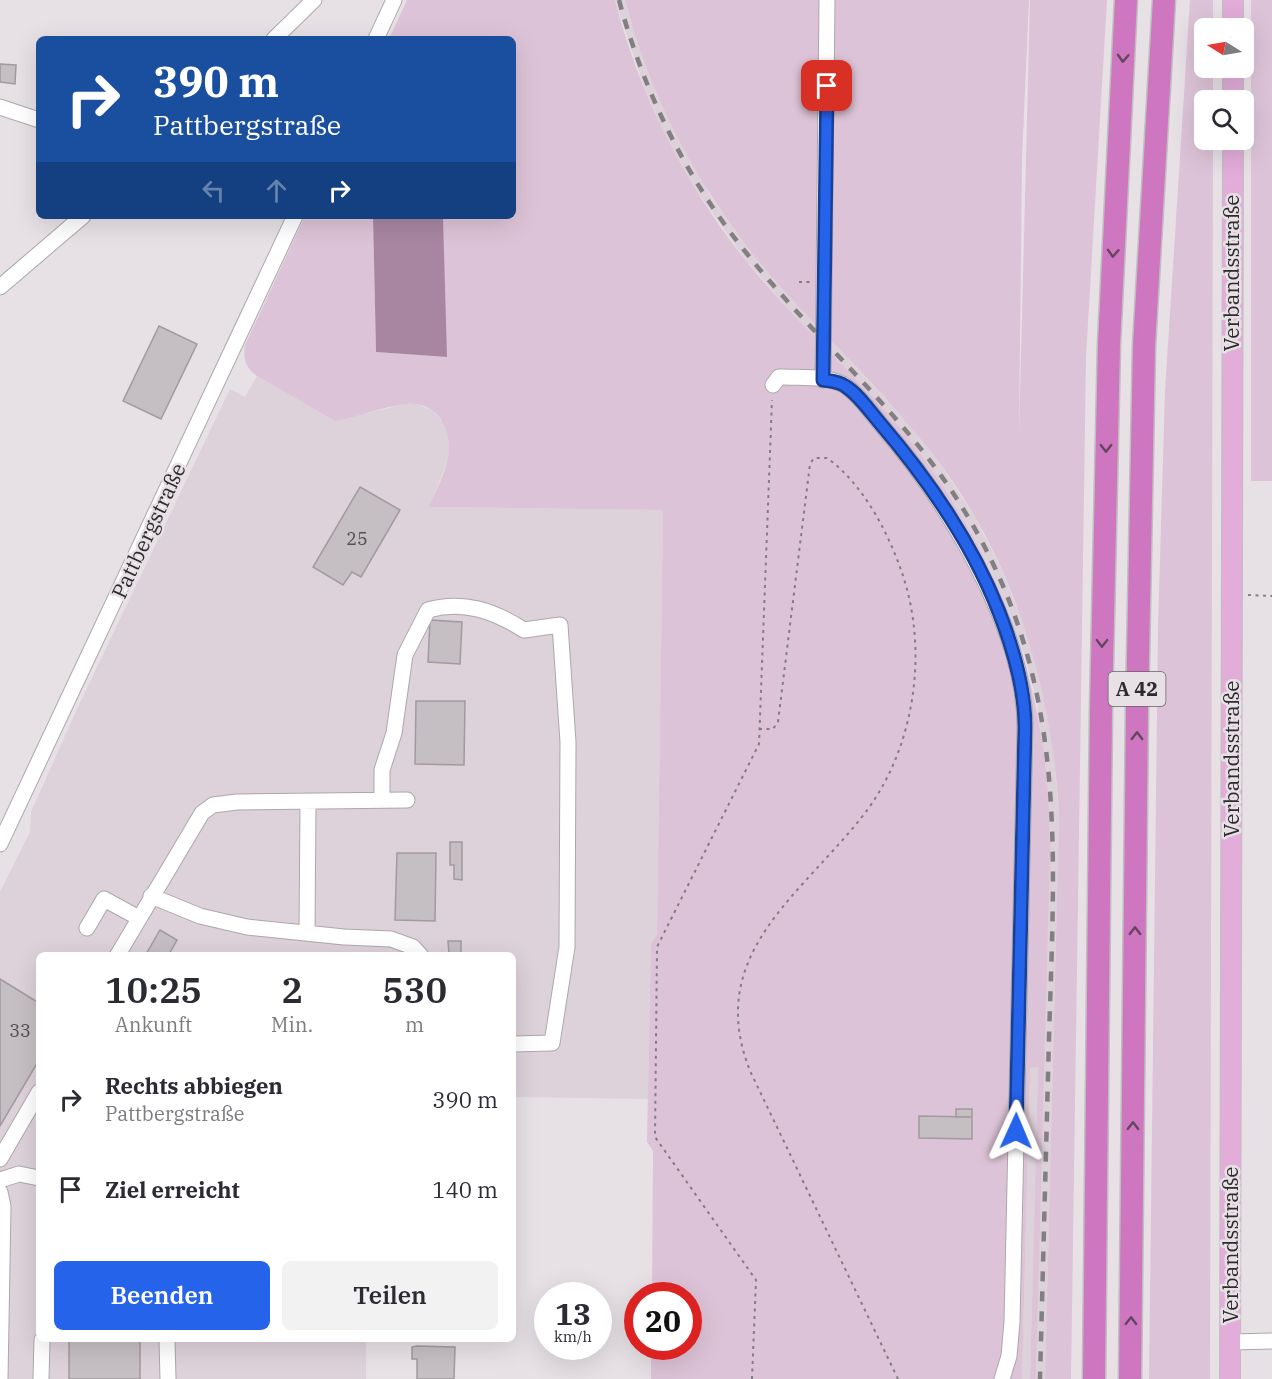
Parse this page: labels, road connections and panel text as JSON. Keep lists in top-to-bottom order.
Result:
{
  "streets": {
    "highway": ["A 42"],
    "main road": ["Verbandsstraße"],
    "street": ["Pattbergstraße"]
  },
  "house_numbers": ["25", "33"],
  "north": "left",
  "page": {
    "turn": ["390 m", "Pattbergstraße"],
    "eta": [
      "10:25",
      "Ankunft",
      "2",
      "Min.",
      "530",
      "m"
    ],
    "list": [
      {
        "name": "Rechts abbiegen",
        "note": "Pattbergstraße",
        "value": "390 m"
      },
      {
        "name": "Ziel erreicht",
        "value": "140 m"
      }
    ],
    "buttons": ["Beenden", "Teilen"],
    "speed": "13 km/h",
    "limit": "20"
  }
}
